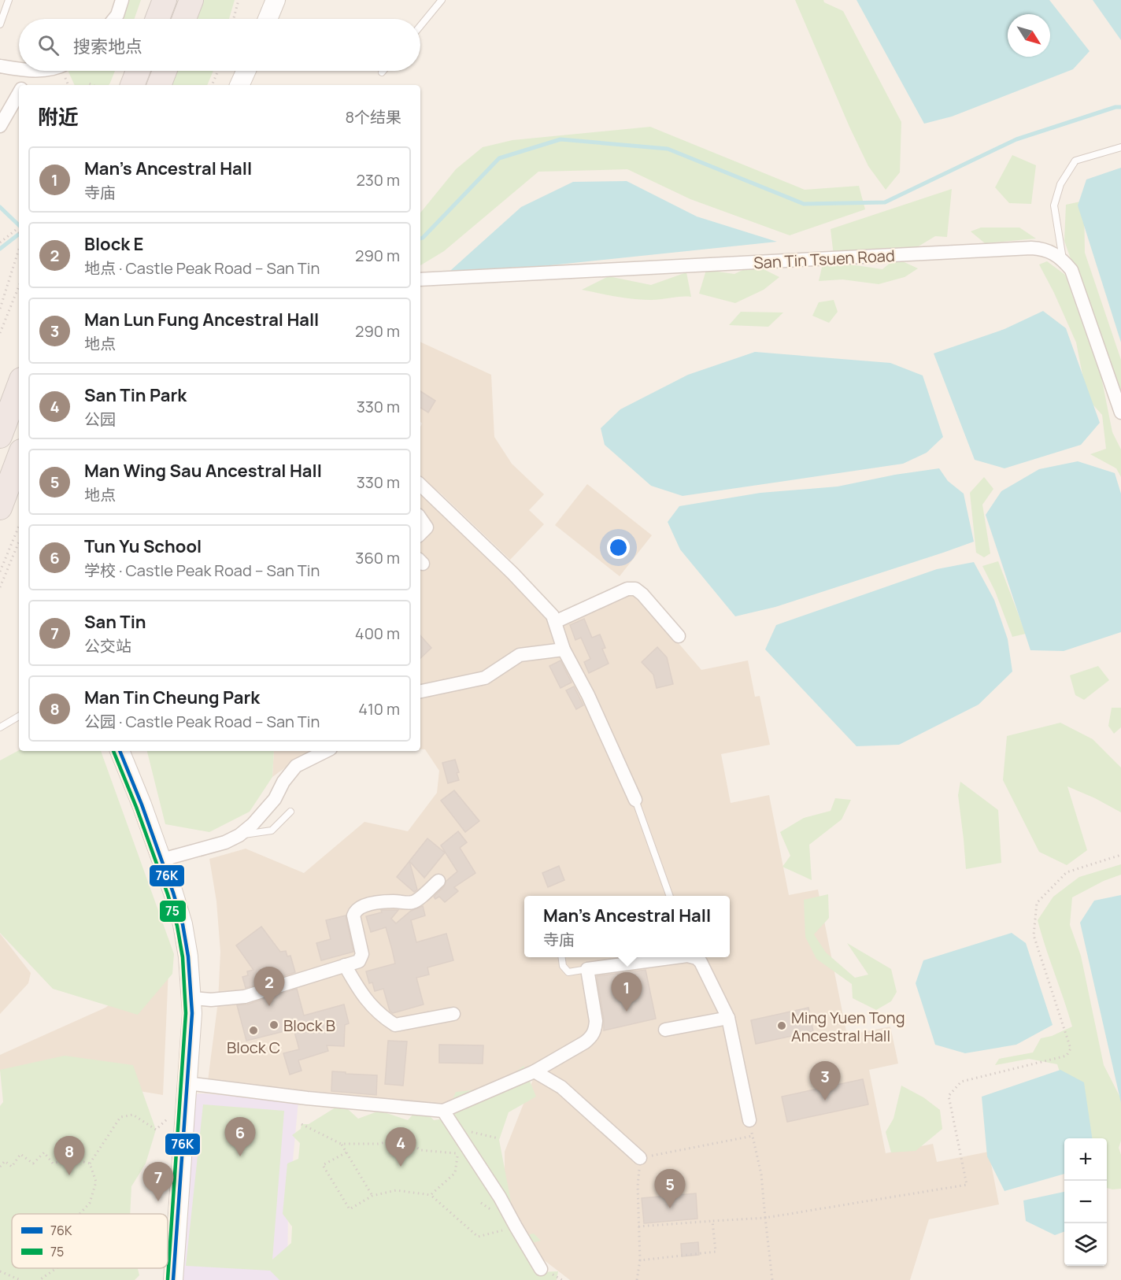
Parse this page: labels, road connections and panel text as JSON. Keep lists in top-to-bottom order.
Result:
{
  "streets": {
    "street": ["San Tin Tsuen Road"]
  },
  "places": ["Block B", "Ming Yuen Tong Ancestral Hall", "Block C"],
  "lines": ["transit line 76K", "transit line 75"],
  "legend": ["76K", "75"],
  "north": "bottom right",
  "page": {
    "search": "搜索地点",
    "heading": ["附近", "8个结果"],
    "list": [
      {
        "mark": "1",
        "name": "Man's Ancestral Hall",
        "note": "寺庙",
        "value": "230 m"
      },
      {
        "mark": "2",
        "name": "Block E",
        "note": "地点 · Castle Peak Road – San Tin",
        "value": "290 m"
      },
      {
        "mark": "3",
        "name": "Man Lun Fung Ancestral Hall",
        "note": "地点",
        "value": "290 m"
      },
      {
        "mark": "4",
        "name": "San Tin Park",
        "note": "公园",
        "value": "330 m"
      },
      {
        "mark": "5",
        "name": "Man Wing Sau Ancestral Hall",
        "note": "地点",
        "value": "330 m"
      },
      {
        "mark": "6",
        "name": "Tun Yu School",
        "note": "学校 · Castle Peak Road – San Tin",
        "value": "360 m"
      },
      {
        "mark": "7",
        "name": "San Tin",
        "note": "公交站",
        "value": "400 m"
      },
      {
        "mark": "8",
        "name": "Man Tin Cheung Park",
        "note": "公园 · Castle Peak Road – San Tin",
        "value": "410 m"
      }
    ],
    "popup": ["Man's Ancestral Hall", "寺庙"],
    "pins": [
      "2",
      "1",
      "3",
      "6",
      "4",
      "8",
      "7",
      "5"
    ],
    "map_buttons": ["+", "−"]
  }
}
